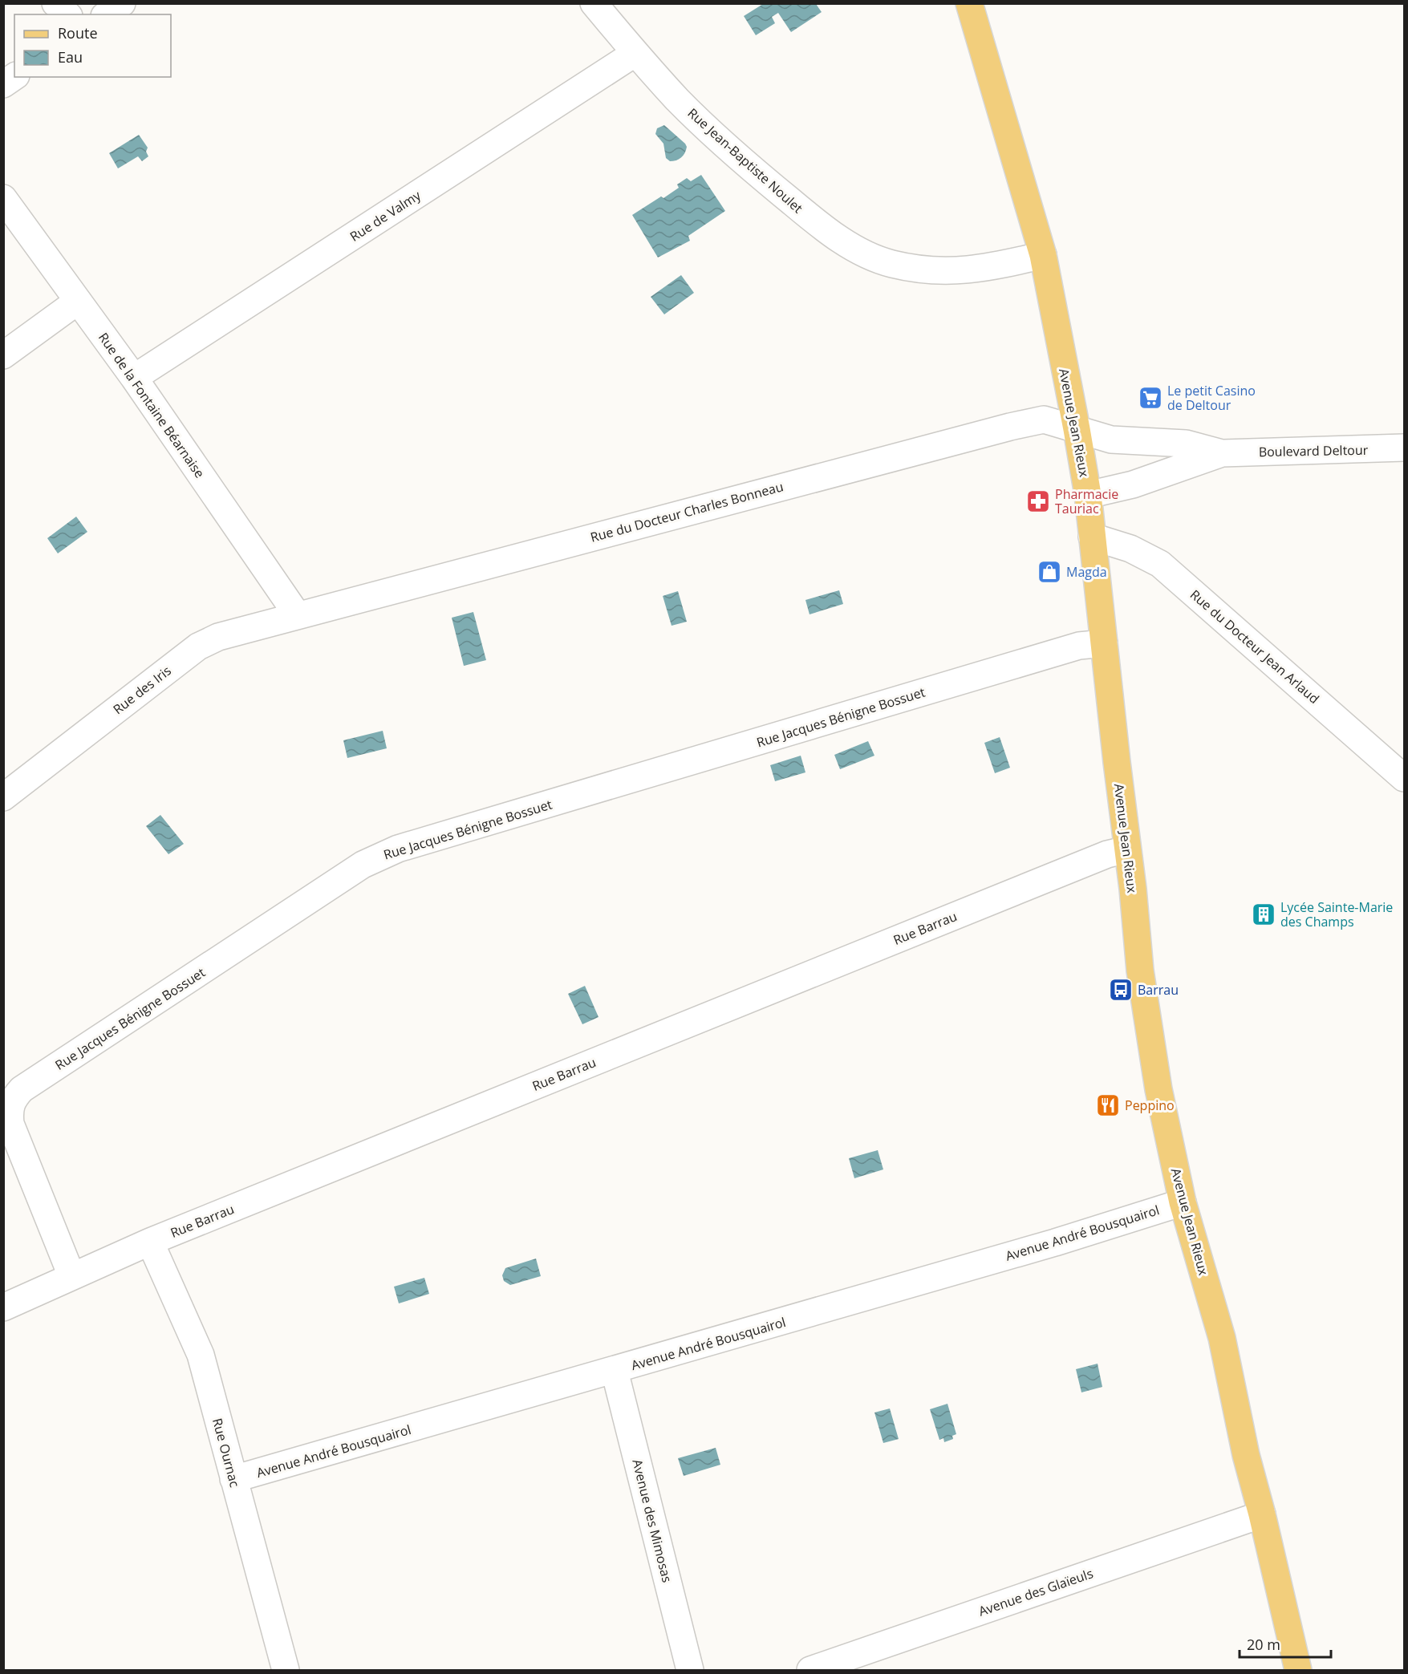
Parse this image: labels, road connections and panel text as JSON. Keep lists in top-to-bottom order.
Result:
{
  "streets": {
    "main road": ["Avenue Jean Rieux"],
    "street": [
      "Rue Jean-Baptiste Noulet",
      "Rue de Valmy",
      "Rue de la Fontaine Béarnaise",
      "Boulevard Deltour",
      "Rue du Docteur Charles Bonneau",
      "Rue du Docteur Jean Arlaud",
      "Rue des Iris",
      "Rue Jacques Bénigne Bossuet",
      "Rue Barrau",
      "Avenue André Bousquairol",
      "Rue Ournac",
      "Avenue des Mimosas",
      "Avenue des Glaïeuls"
    ]
  },
  "crossings": [
    ["Rue Jean-Baptiste Noulet", "Rue de Valmy"],
    ["Rue Jean-Baptiste Noulet", "Avenue Jean Rieux"],
    ["Rue de Valmy", "Rue de la Fontaine Béarnaise"],
    ["Rue de la Fontaine Béarnaise", "Rue du Docteur Charles Bonneau"],
    ["Rue de la Fontaine Béarnaise", "Rue des Iris"],
    ["Avenue Jean Rieux", "Boulevard Deltour"],
    ["Avenue Jean Rieux", "Rue du Docteur Charles Bonneau"],
    ["Avenue Jean Rieux", "Rue du Docteur Jean Arlaud"],
    ["Avenue Jean Rieux", "Rue Jacques Bénigne Bossuet"],
    ["Avenue Jean Rieux", "Rue Barrau"],
    ["Avenue Jean Rieux", "Avenue André Bousquairol"],
    ["Avenue Jean Rieux", "Avenue des Glaïeuls"],
    ["Boulevard Deltour", "Rue du Docteur Charles Bonneau"],
    ["Rue du Docteur Charles Bonneau", "Rue des Iris"],
    ["Rue Jacques Bénigne Bossuet", "Rue Barrau"],
    ["Rue Barrau", "Rue Ournac"],
    ["Avenue André Bousquairol", "Rue Ournac"],
    ["Avenue André Bousquairol", "Avenue des Mimosas"]
  ],
  "places": {
    "supermarket": ["Le petit Casino de Deltour"],
    "pharmacy": ["Pharmacie Tauriac"],
    "shop": ["Magda"],
    "building": ["Lycée Sainte-Marie des Champs"],
    "bus stop": ["Barrau"],
    "restaurant": ["Peppino"]
  },
  "legend": ["Route", "Eau"],
  "scale_bar": "20 m"
}
